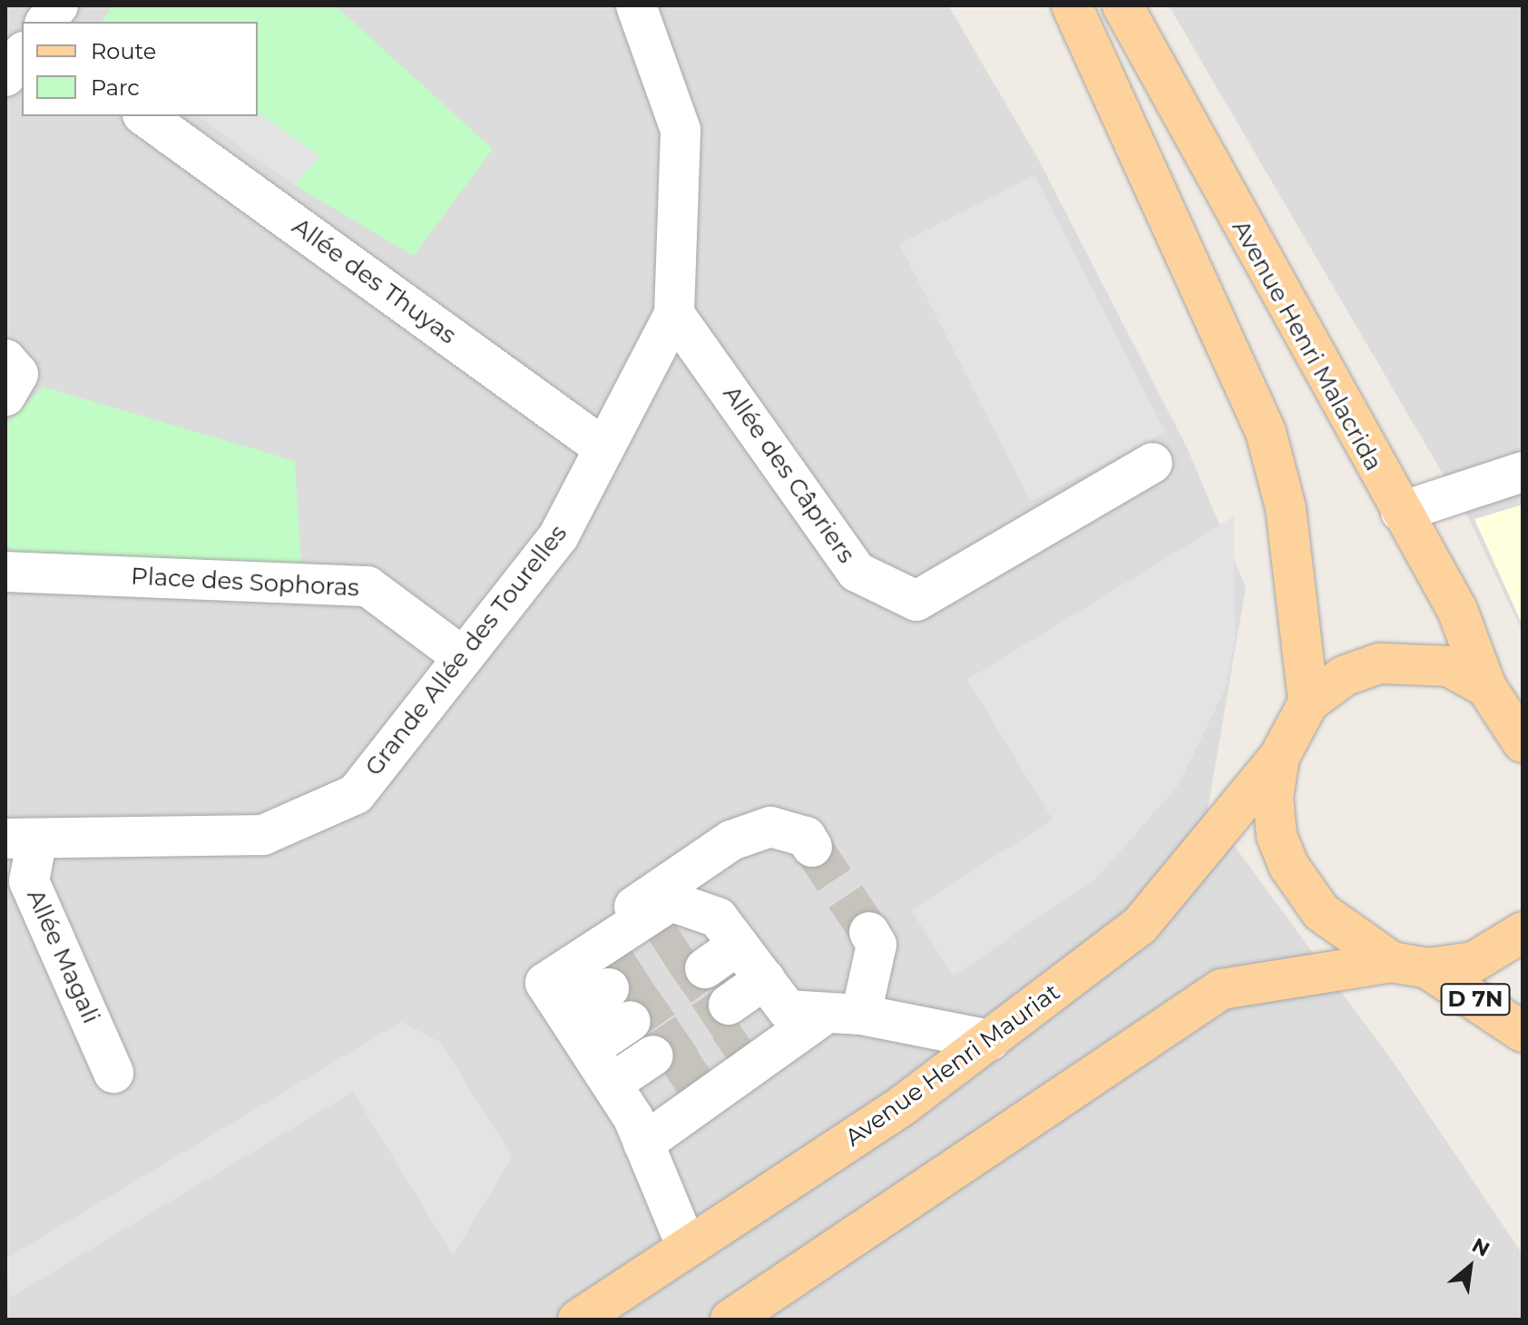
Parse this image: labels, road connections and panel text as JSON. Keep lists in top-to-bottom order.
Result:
{
  "streets": {
    "main road": ["Avenue Henri Malacrida", "D 7N", "Avenue Henri Mauriat"],
    "street": [
      "Allée des Thuyas",
      "Allée des Câpriers",
      "Place des Sophoras",
      "Grande Allée des Tourelles",
      "Allée Magali"
    ]
  },
  "crossings": [
    ["Allée des Thuyas", "Grande Allée des Tourelles"],
    ["Allée des Câpriers", "Grande Allée des Tourelles"],
    ["Place des Sophoras", "Grande Allée des Tourelles"],
    ["Grande Allée des Tourelles", "Allée Magali"]
  ],
  "legend": ["Route", "Parc"],
  "north": "top right"
}
